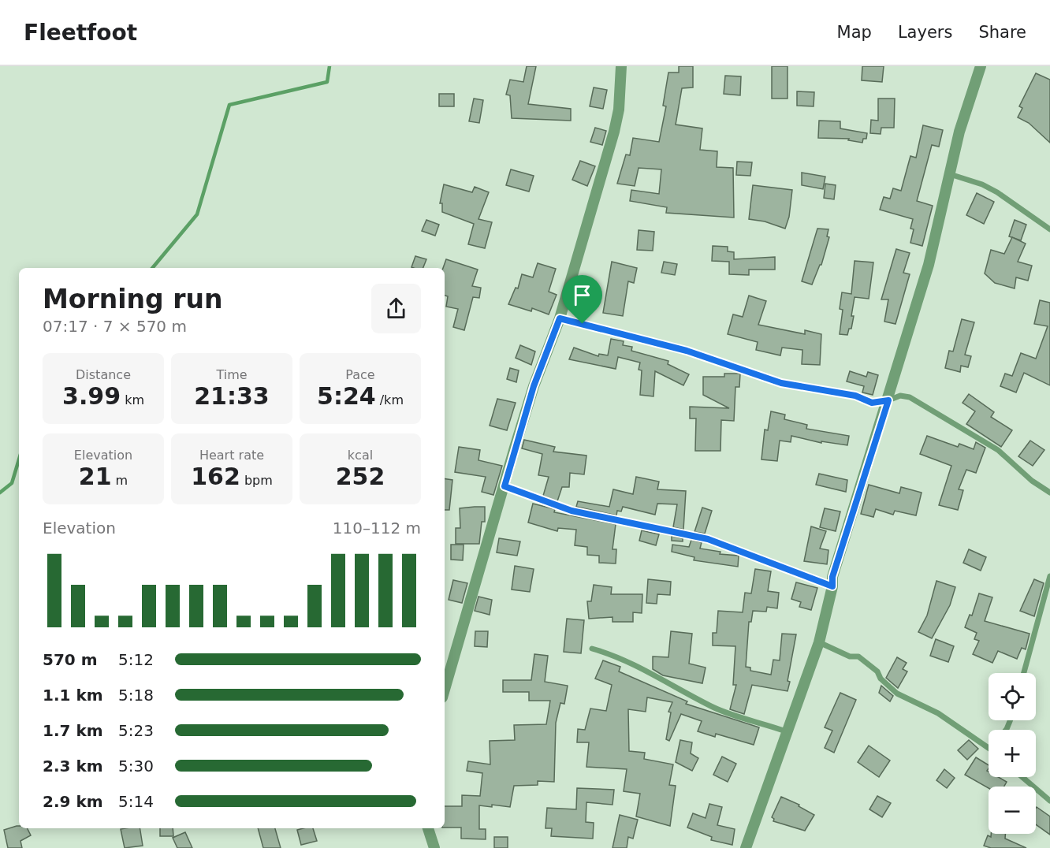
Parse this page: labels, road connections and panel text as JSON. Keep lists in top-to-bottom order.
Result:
{
  "page": {
    "header": "Fleetfoot",
    "nav": ["Map", "Layers", "Share"],
    "heading": ["Morning run", "07:17 · 7 × 570 m"],
    "stats": [
      ["Distance", "3.99 km"],
      ["Time", "21:33"],
      ["Pace", "5:24 /km"],
      ["Elevation", "21 m"],
      ["Heart rate", "162 bpm"],
      ["kcal", "252"]
    ],
    "chart": ["Elevation", "110–112 m"],
    "list": [
      {
        "name": "570 m",
        "note": "5:12"
      },
      {
        "name": "1.1 km",
        "note": "5:18"
      },
      {
        "name": "1.7 km",
        "note": "5:23"
      },
      {
        "name": "2.3 km",
        "note": "5:30"
      },
      {
        "name": "2.9 km",
        "note": "5:14"
      }
    ],
    "map_buttons": ["+", "−"]
  }
}
